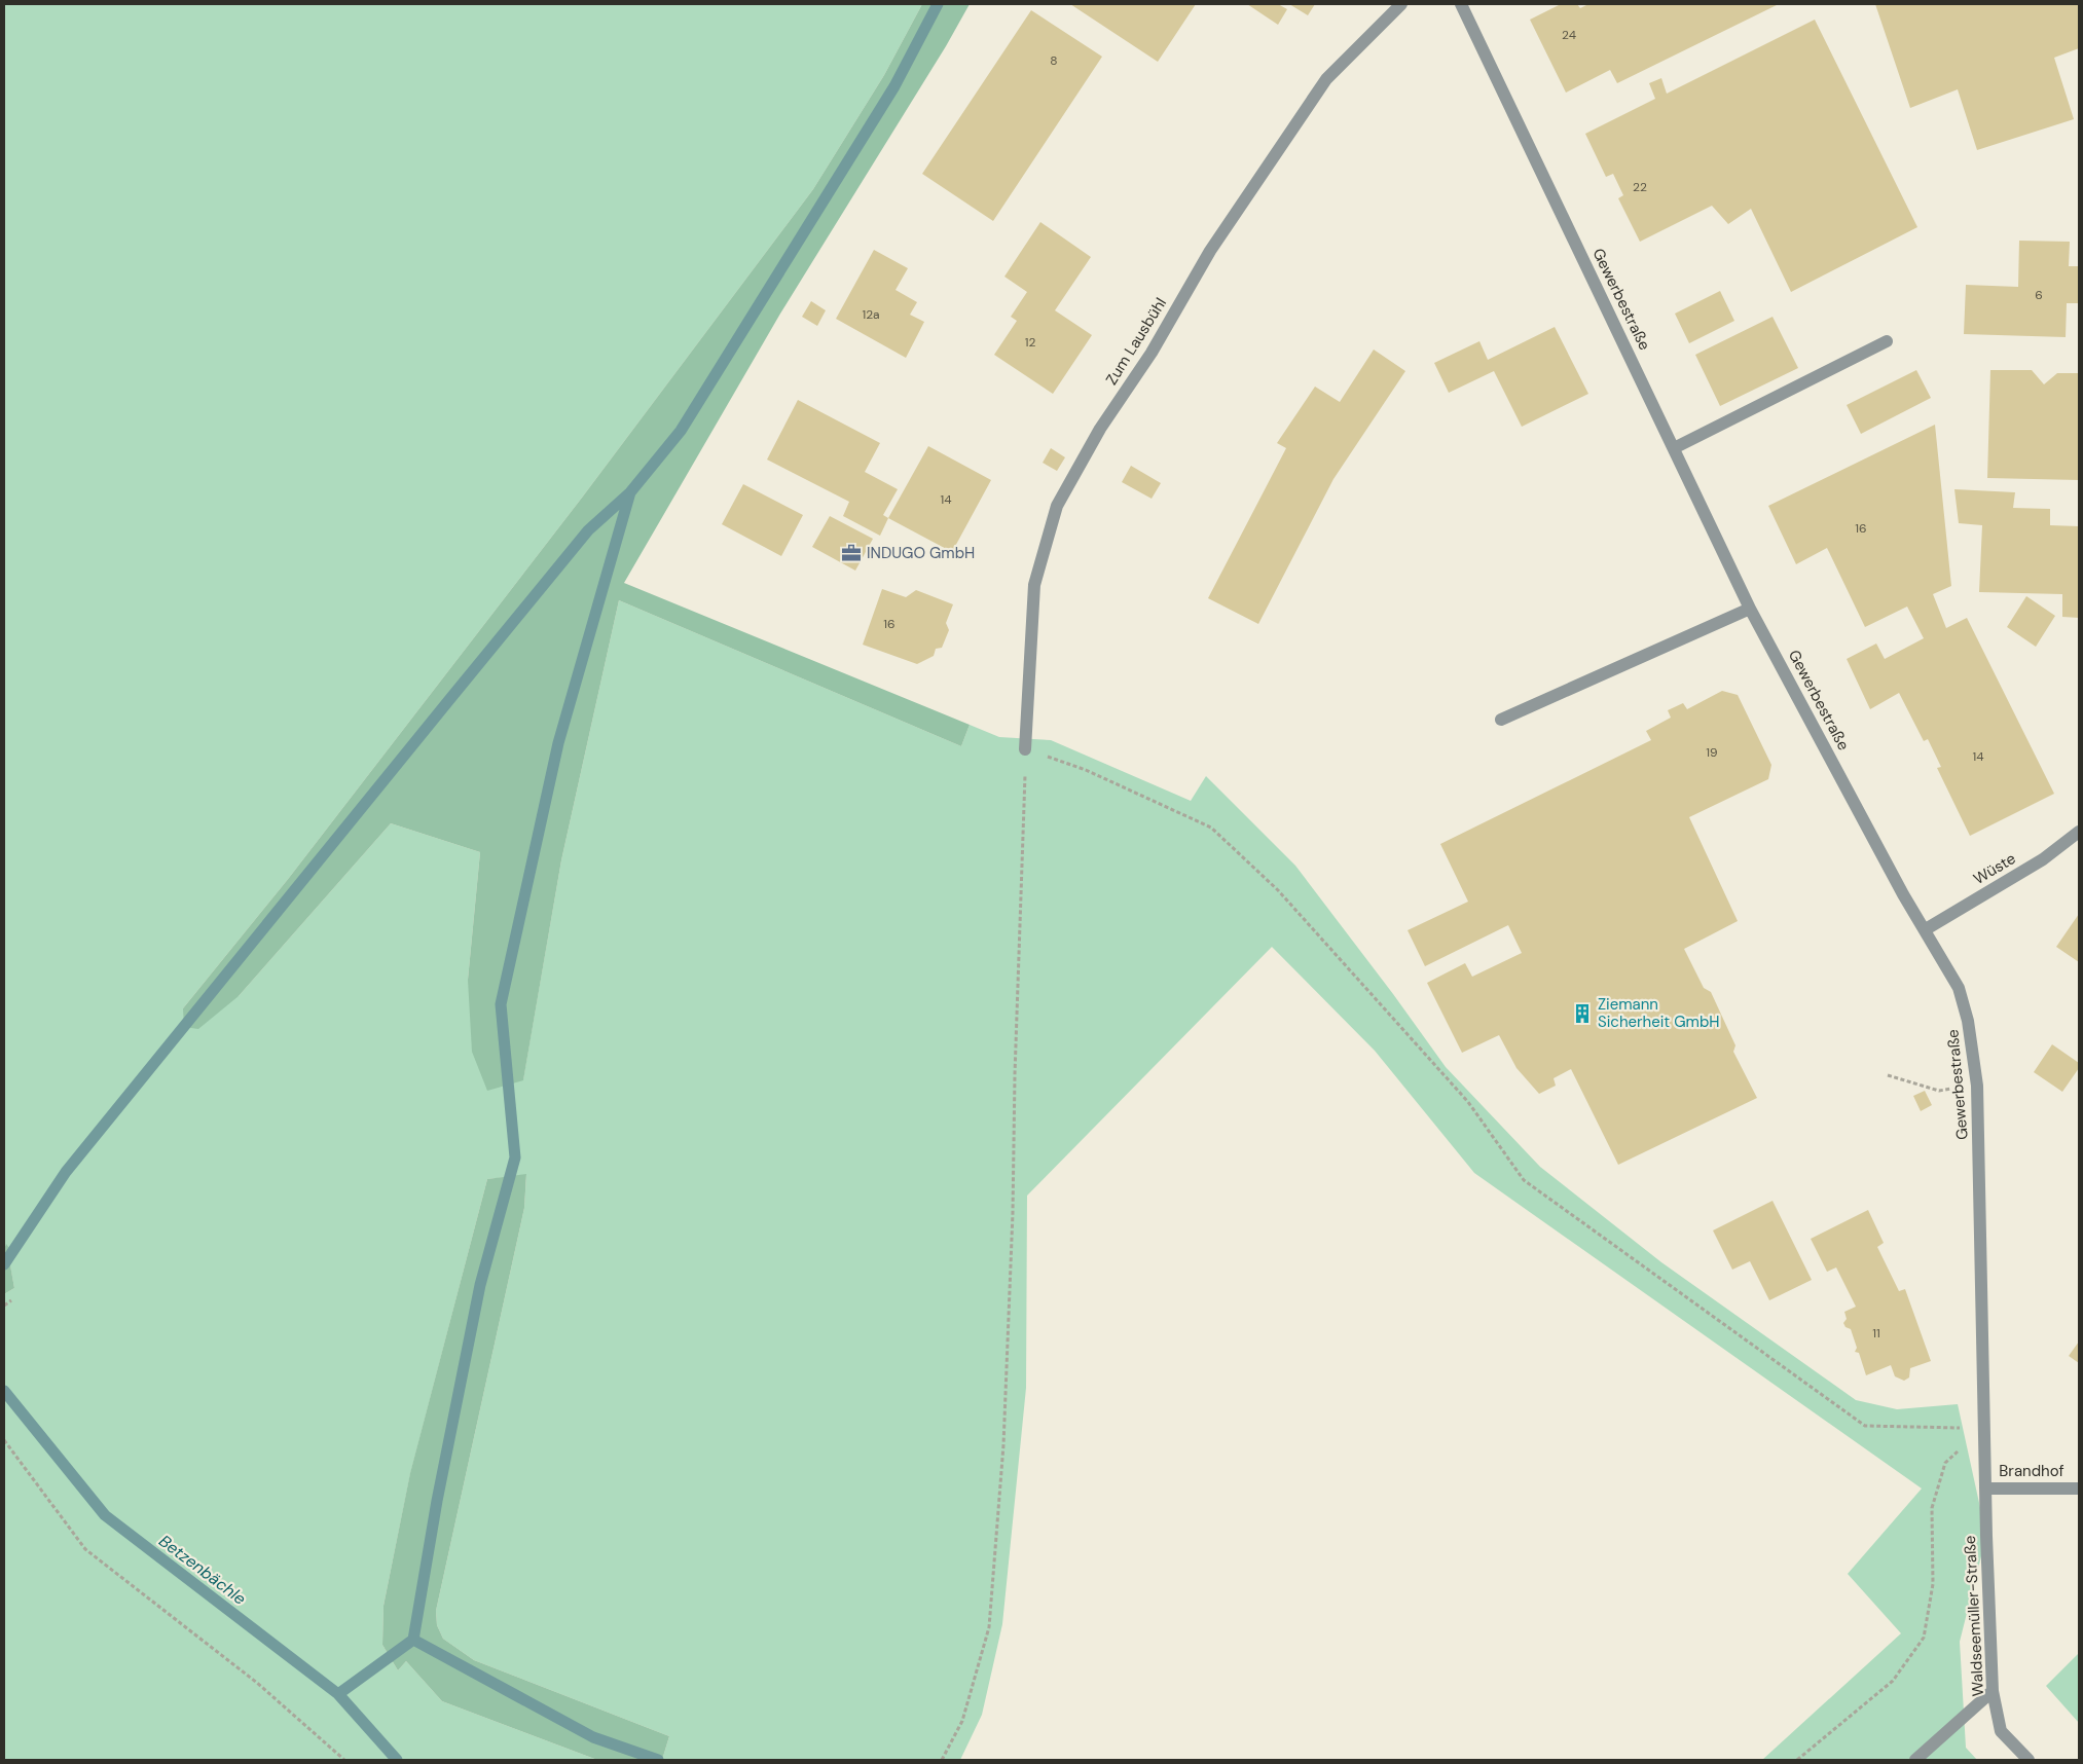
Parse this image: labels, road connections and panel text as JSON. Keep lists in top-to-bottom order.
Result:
{
  "streets": {
    "street": [
      "Gewerbestraße",
      "Zum Lausbühl",
      "Wüste",
      "Brandhof",
      "Waldseemüller-Straße"
    ]
  },
  "crossings": [
    ["Gewerbestraße", "Wüste"],
    ["Gewerbestraße", "Brandhof"],
    ["Gewerbestraße", "Waldseemüller-Straße"],
    ["Brandhof", "Waldseemüller-Straße"]
  ],
  "water": ["Betzenbächle"],
  "places": {
    "office": ["INDUGO GmbH"],
    "building": ["Ziemann Sicherheit GmbH"]
  },
  "house_numbers": [
    "24",
    "8",
    "22",
    "6",
    "12a",
    "12",
    "14",
    "16",
    "16",
    "19",
    "14",
    "11"
  ]
}
